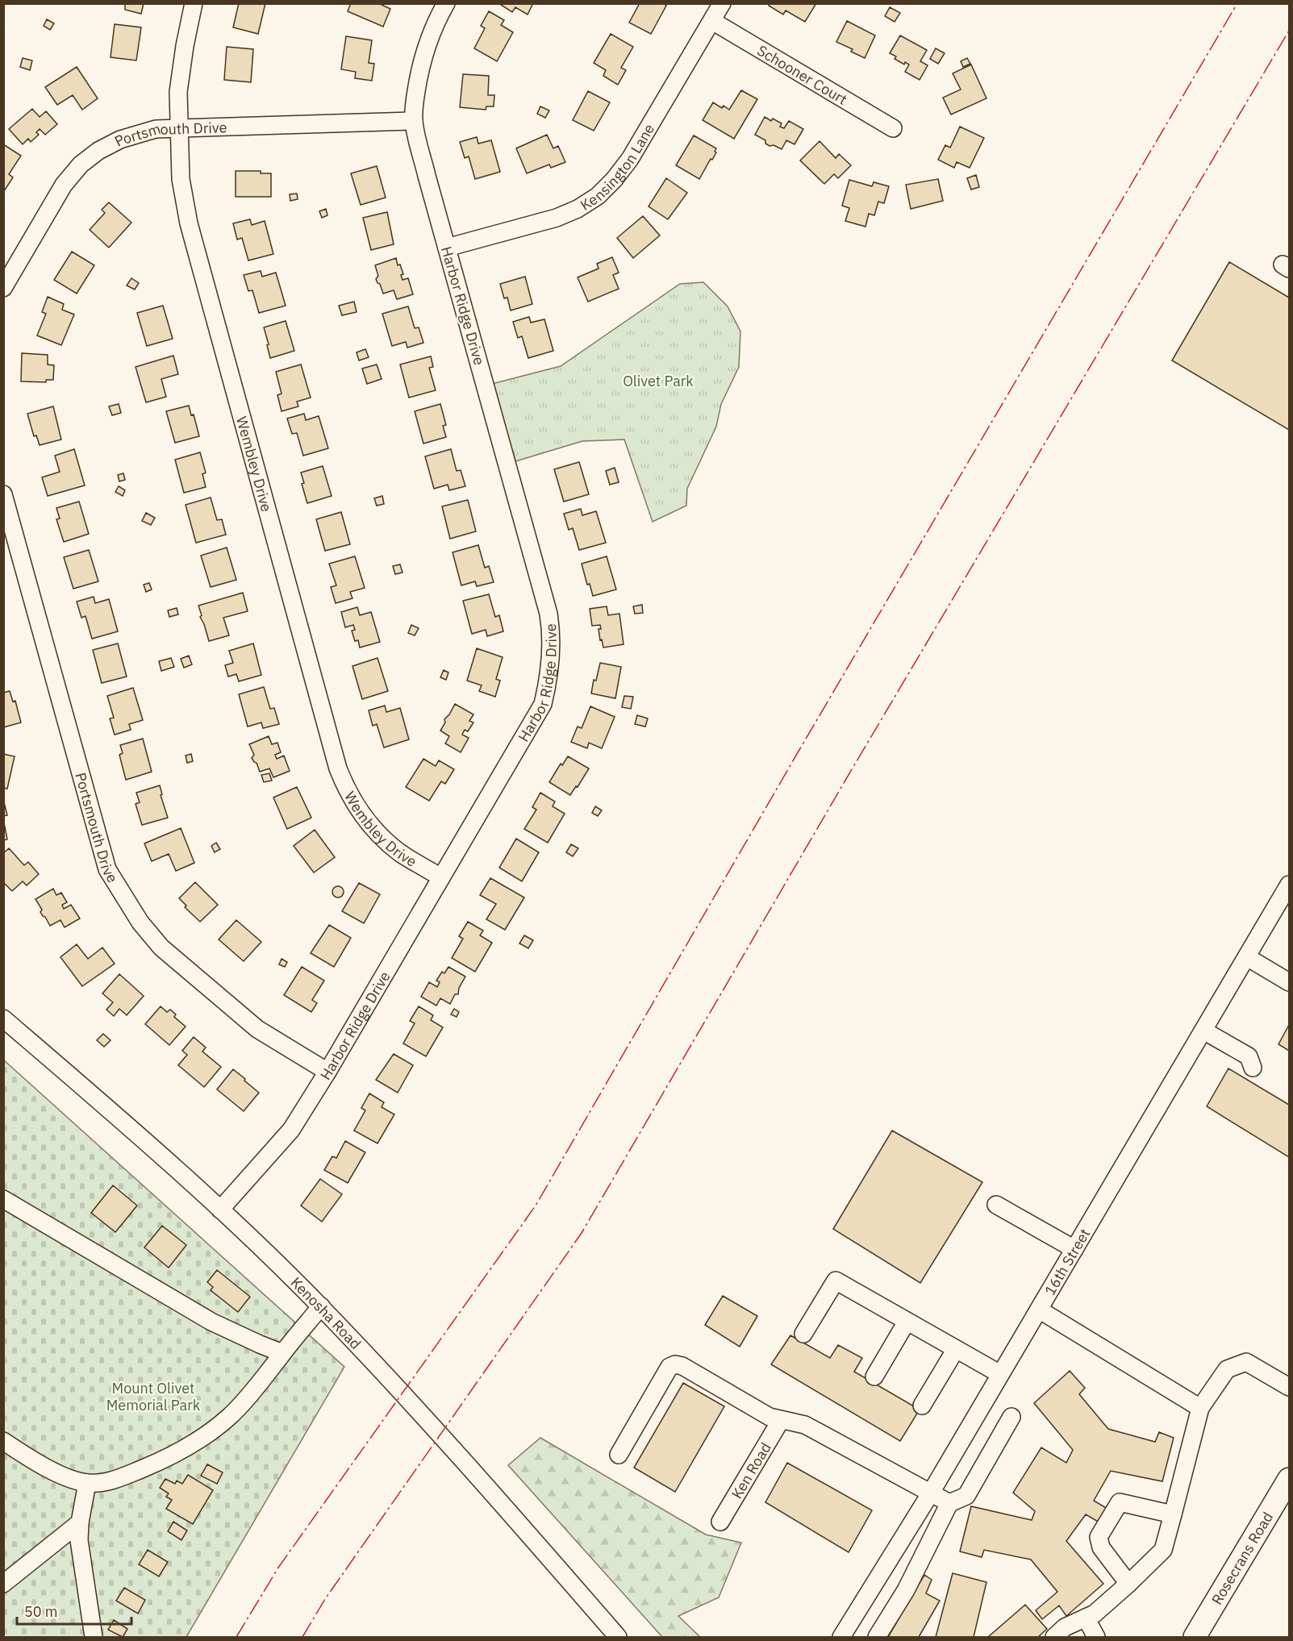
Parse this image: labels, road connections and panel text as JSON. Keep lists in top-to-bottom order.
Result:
{
  "streets": {
    "main road": ["Rosecrans Road"],
    "street": [
      "Schooner Court",
      "Portsmouth Drive",
      "Kensington Lane",
      "Harbor Ridge Drive",
      "Wembley Drive",
      "16th Street",
      "Kenosha Road",
      "Ken Road"
    ]
  },
  "crossings": [
    ["Schooner Court", "Kensington Lane"],
    ["Portsmouth Drive", "Harbor Ridge Drive"],
    ["Portsmouth Drive", "Wembley Drive"],
    ["Kensington Lane", "Harbor Ridge Drive"],
    ["Harbor Ridge Drive", "Wembley Drive"],
    ["Harbor Ridge Drive", "Kenosha Road"]
  ],
  "parks": ["Olivet Park", "Mount Olivet Memorial Park"],
  "scale_bar": "50 m"
}
